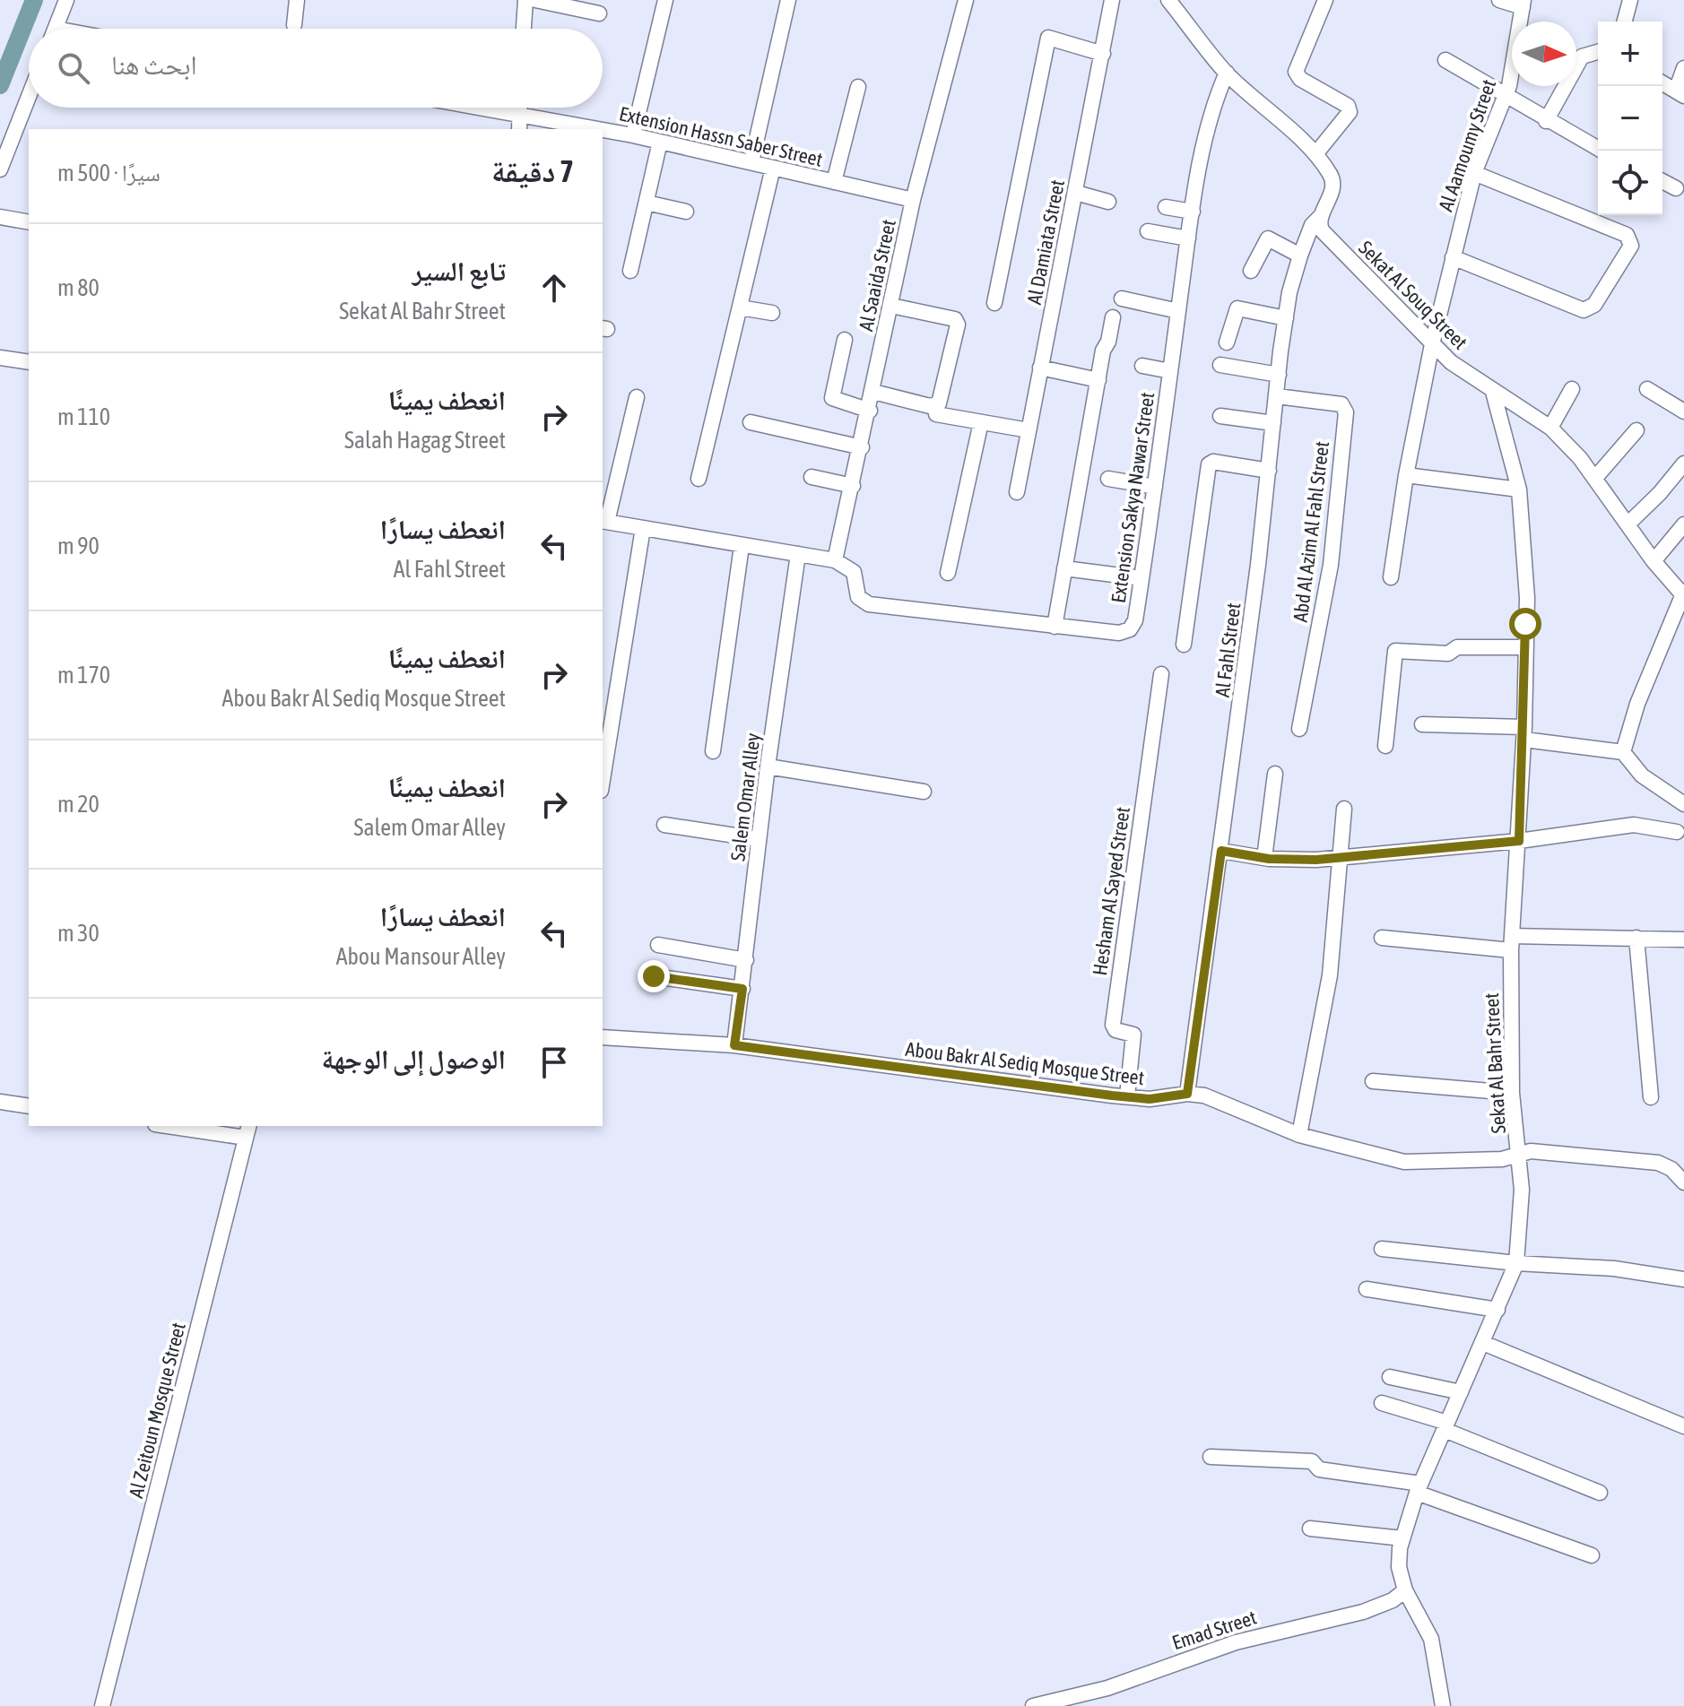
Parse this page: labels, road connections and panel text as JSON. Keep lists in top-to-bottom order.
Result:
{
  "streets": {
    "street": [
      "Extension Hassn Saber Street",
      "Al Aamoumy Street",
      "Al Damiata Street",
      "Al Saaida Street",
      "Sekat Al Souq Street",
      "Extension Sakya Nawar Street",
      "Abd Al Azim Al Fahl Street",
      "Al Fahl Street",
      "Salem Omar Alley",
      "Hesham Al Sayed Street",
      "Abou Bakr Al Sediq Mosque Street",
      "Sekat Al Bahr Street",
      "Al Zeitoun Mosque Street",
      "Emad Street"
    ]
  },
  "crossings": [
    ["Extension Hassn Saber Street", "Al Saaida Street"],
    ["Al Aamoumy Street", "Sekat Al Souq Street"],
    ["Al Saaida Street", "Extension Sakya Nawar Street"],
    ["Sekat Al Souq Street", "Al Fahl Street"],
    ["Sekat Al Souq Street", "Sekat Al Bahr Street"],
    ["Abd Al Azim Al Fahl Street", "Al Fahl Street"],
    ["Al Fahl Street", "Abou Bakr Al Sediq Mosque Street"],
    ["Salem Omar Alley", "Abou Bakr Al Sediq Mosque Street"],
    ["Hesham Al Sayed Street", "Abou Bakr Al Sediq Mosque Street"],
    ["Abou Bakr Al Sediq Mosque Street", "Sekat Al Bahr Street"],
    ["Sekat Al Bahr Street", "Emad Street"]
  ],
  "north": "right",
  "page": {
    "map_buttons": ["+", "−"],
    "search": "ابحث هنا",
    "heading": ["7 دقيقة", "سيرًا · 500 m"],
    "list": [
      ["تابع السير", "Sekat Al Bahr Street", "80 m"],
      ["انعطف يمينًا", "Salah Hagag Street", "110 m"],
      ["انعطف يسارًا", "Al Fahl Street", "90 m"],
      ["انعطف يمينًا", "Abou Bakr Al Sediq Mosque Street", "170 m"],
      ["انعطف يمينًا", "Salem Omar Alley", "20 m"],
      ["انعطف يسارًا", "Abou Mansour Alley", "30 m"],
      "الوصول إلى الوجهة"
    ]
  }
}
